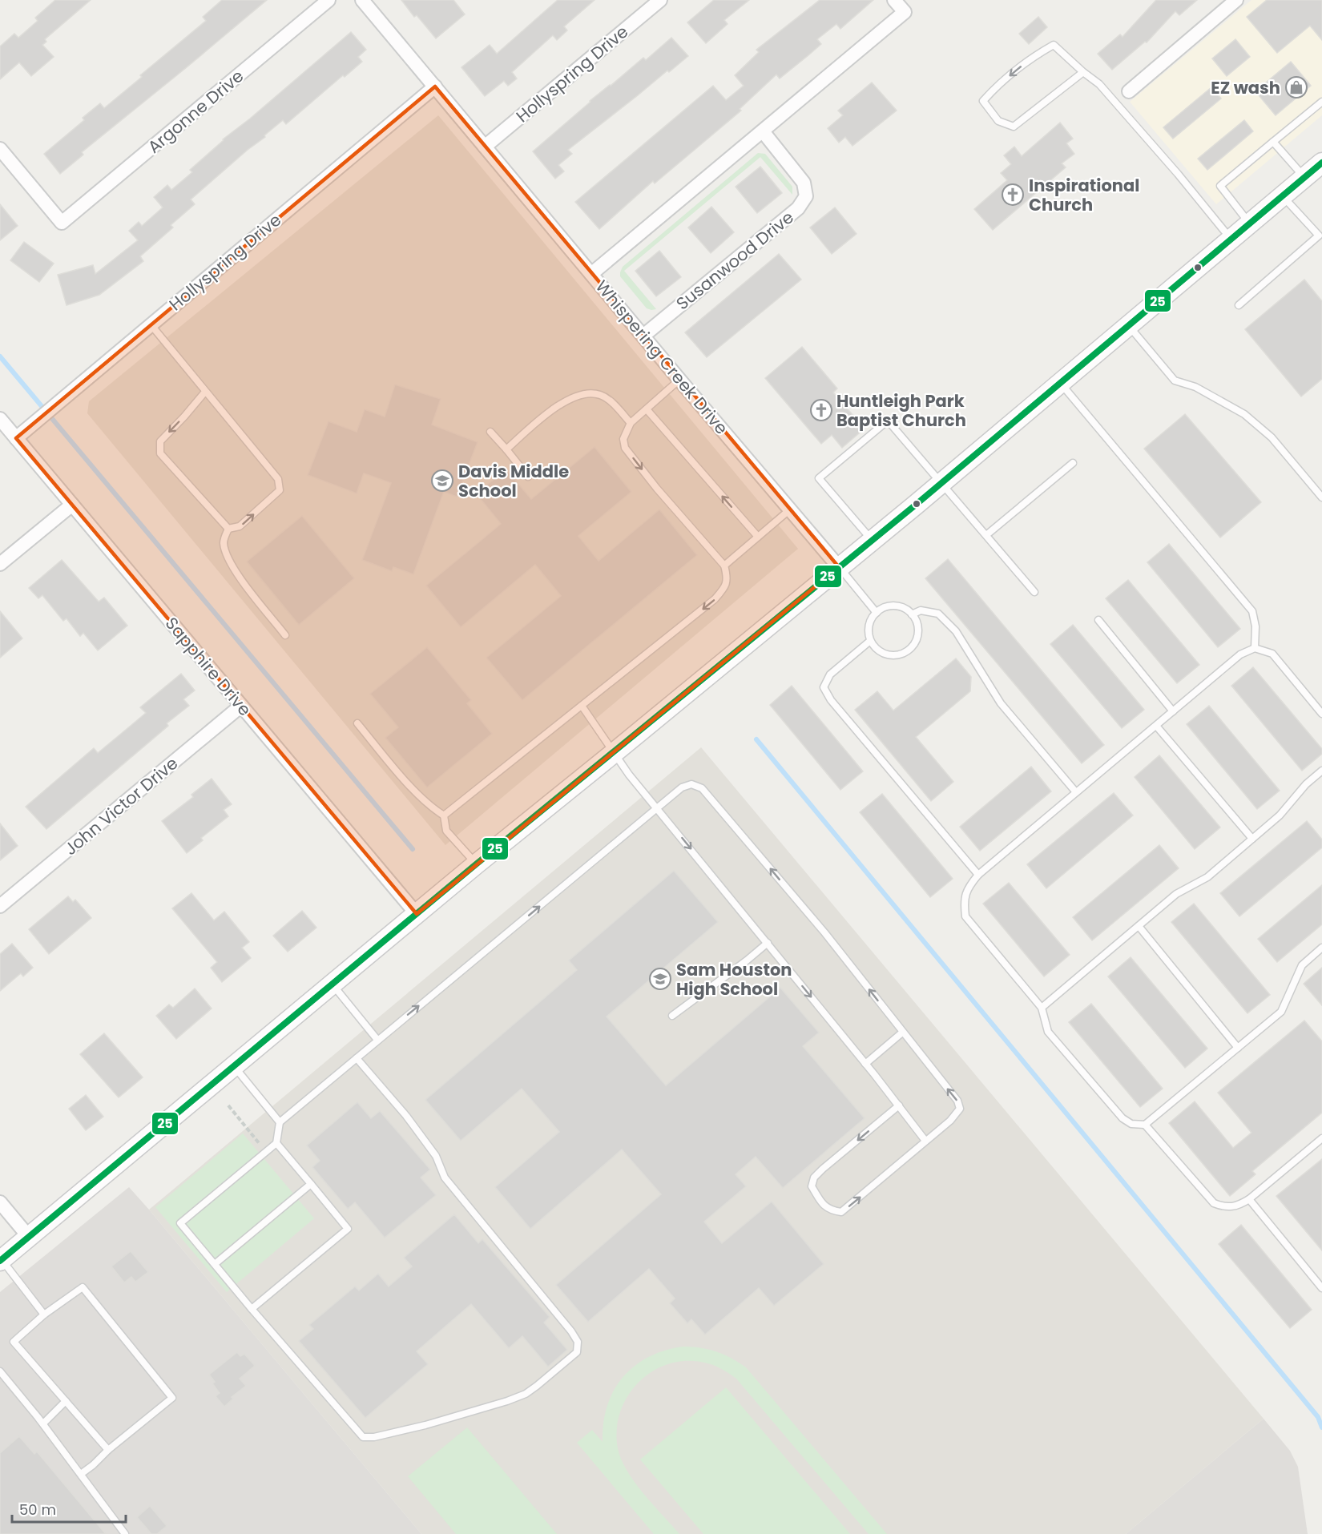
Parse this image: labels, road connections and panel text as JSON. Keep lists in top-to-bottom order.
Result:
{
  "streets": {
    "street": [
      "Hollyspring Drive",
      "Argonne Drive",
      "Susanwood Drive",
      "Whispering Creek Drive",
      "Sapphire Drive",
      "John Victor Drive"
    ]
  },
  "crossings": [
    ["Hollyspring Drive", "Whispering Creek Drive"],
    ["Hollyspring Drive", "Sapphire Drive"],
    ["Susanwood Drive", "Whispering Creek Drive"],
    ["Sapphire Drive", "John Victor Drive"]
  ],
  "places": {
    "shop": ["EZ wash"],
    "church": ["Inspirational Church", "Huntleigh Park Baptist Church"],
    "school or university": ["Davis Middle School", "Sam Houston High School"]
  },
  "lines": ["transit line 25"],
  "scale_bar": "50 m"
}
